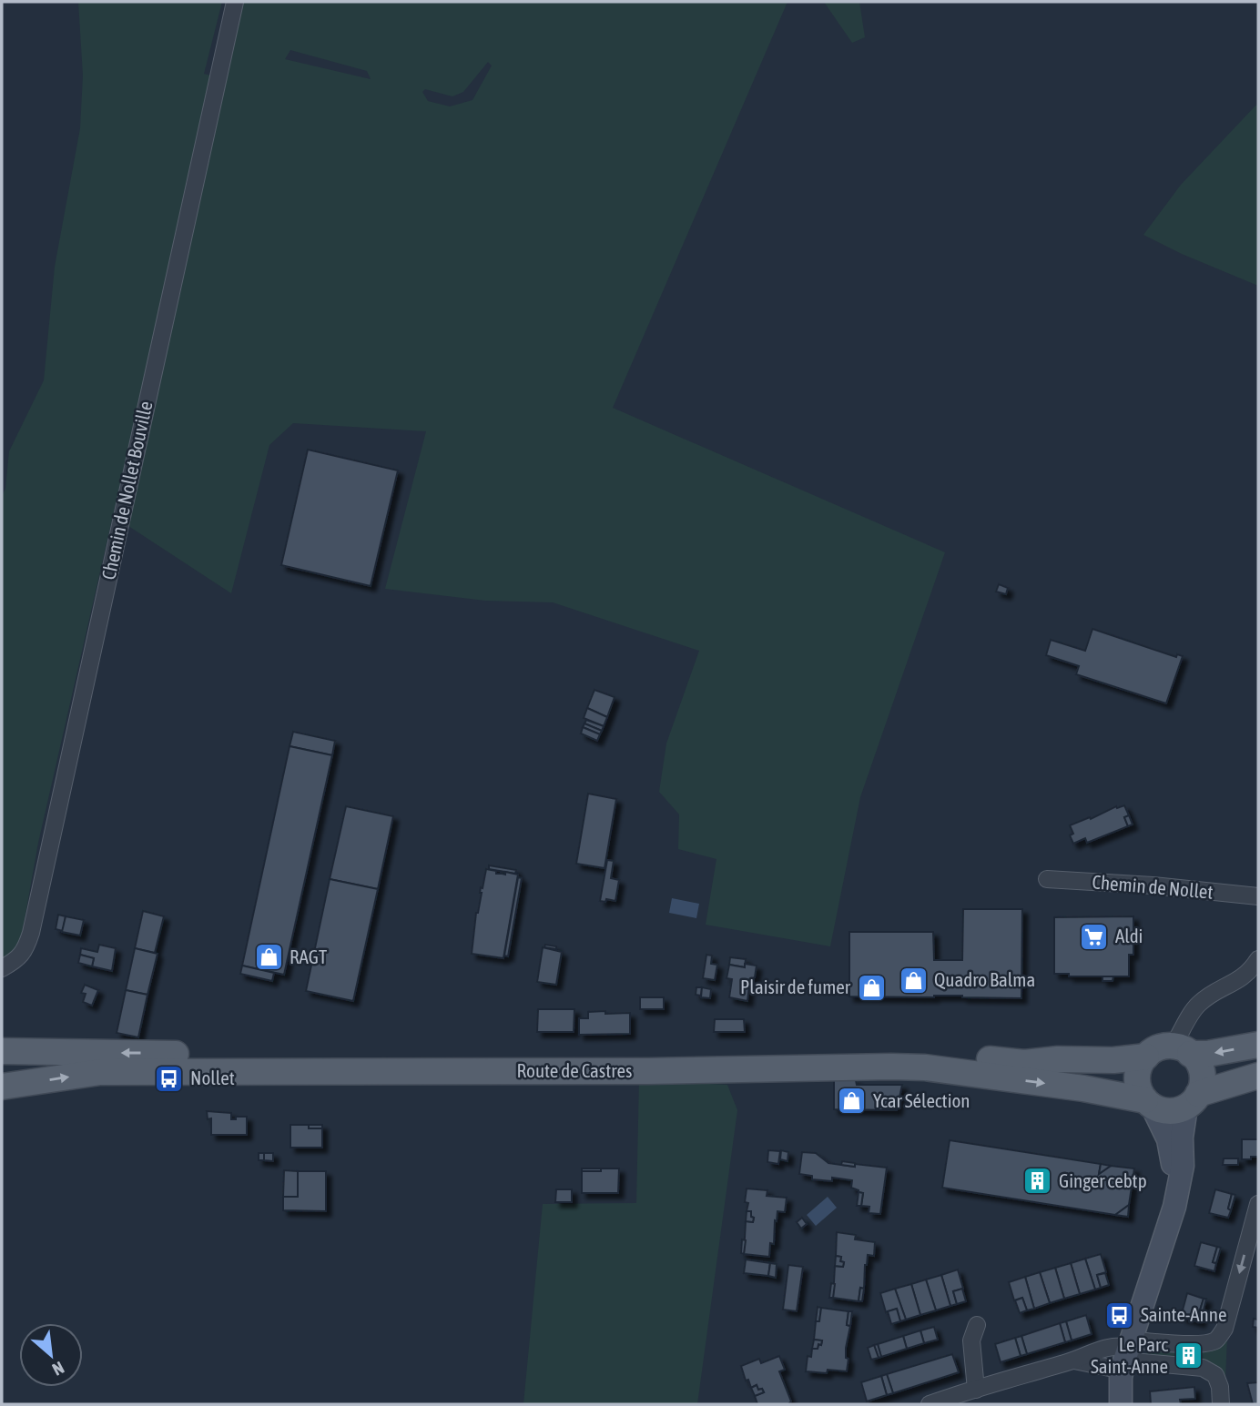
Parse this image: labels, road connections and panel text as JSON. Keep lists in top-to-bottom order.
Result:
{
  "streets": {
    "main road": ["Route de Castres"],
    "street": ["Chemin de Nollet Bouville", "Chemin de Nollet"]
  },
  "places": {
    "supermarket": ["Aldi"],
    "shop": [
      "RAGT",
      "Quadro Balma",
      "Plaisir de fumer",
      "Ycar Sélection"
    ],
    "bus stop": ["Nollet", "Sainte-Anne"],
    "building": ["Ginger cebtp", "Le Parc Saint-Anne"]
  },
  "north": "bottom right"
}
